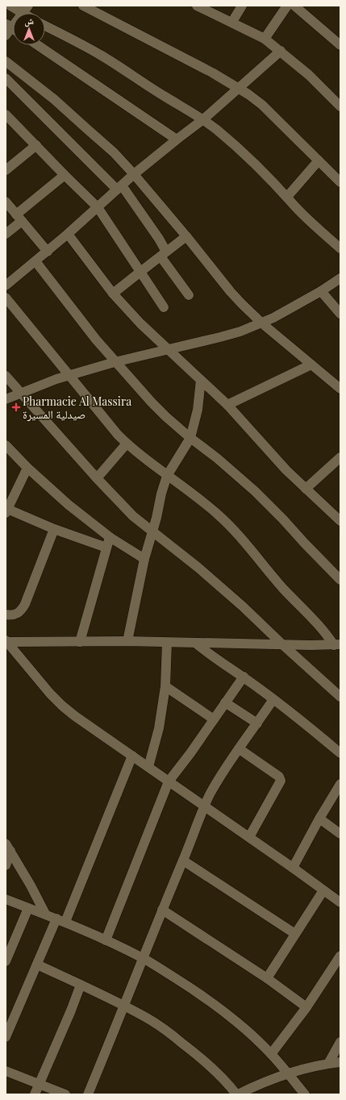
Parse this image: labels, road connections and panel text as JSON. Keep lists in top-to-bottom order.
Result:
{
  "places": {
    "health": ["Pharmacie Al Massira صيدلية المسيرة"]
  },
  "north": "top"
}
